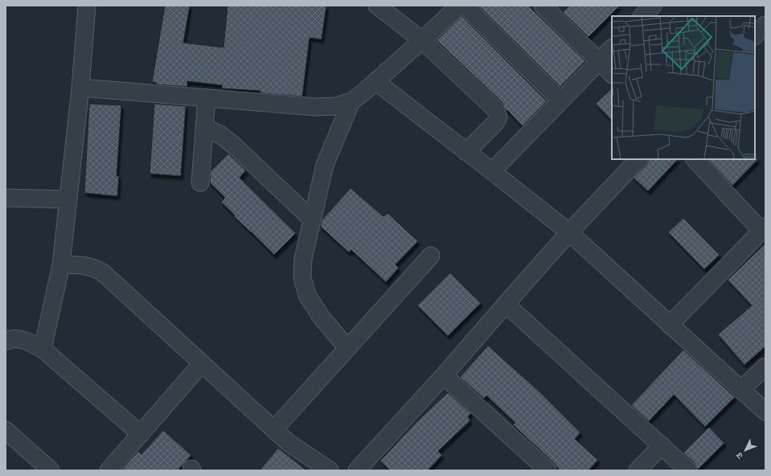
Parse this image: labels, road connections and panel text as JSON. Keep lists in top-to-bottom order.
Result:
{
  "north": "bottom left"
}
